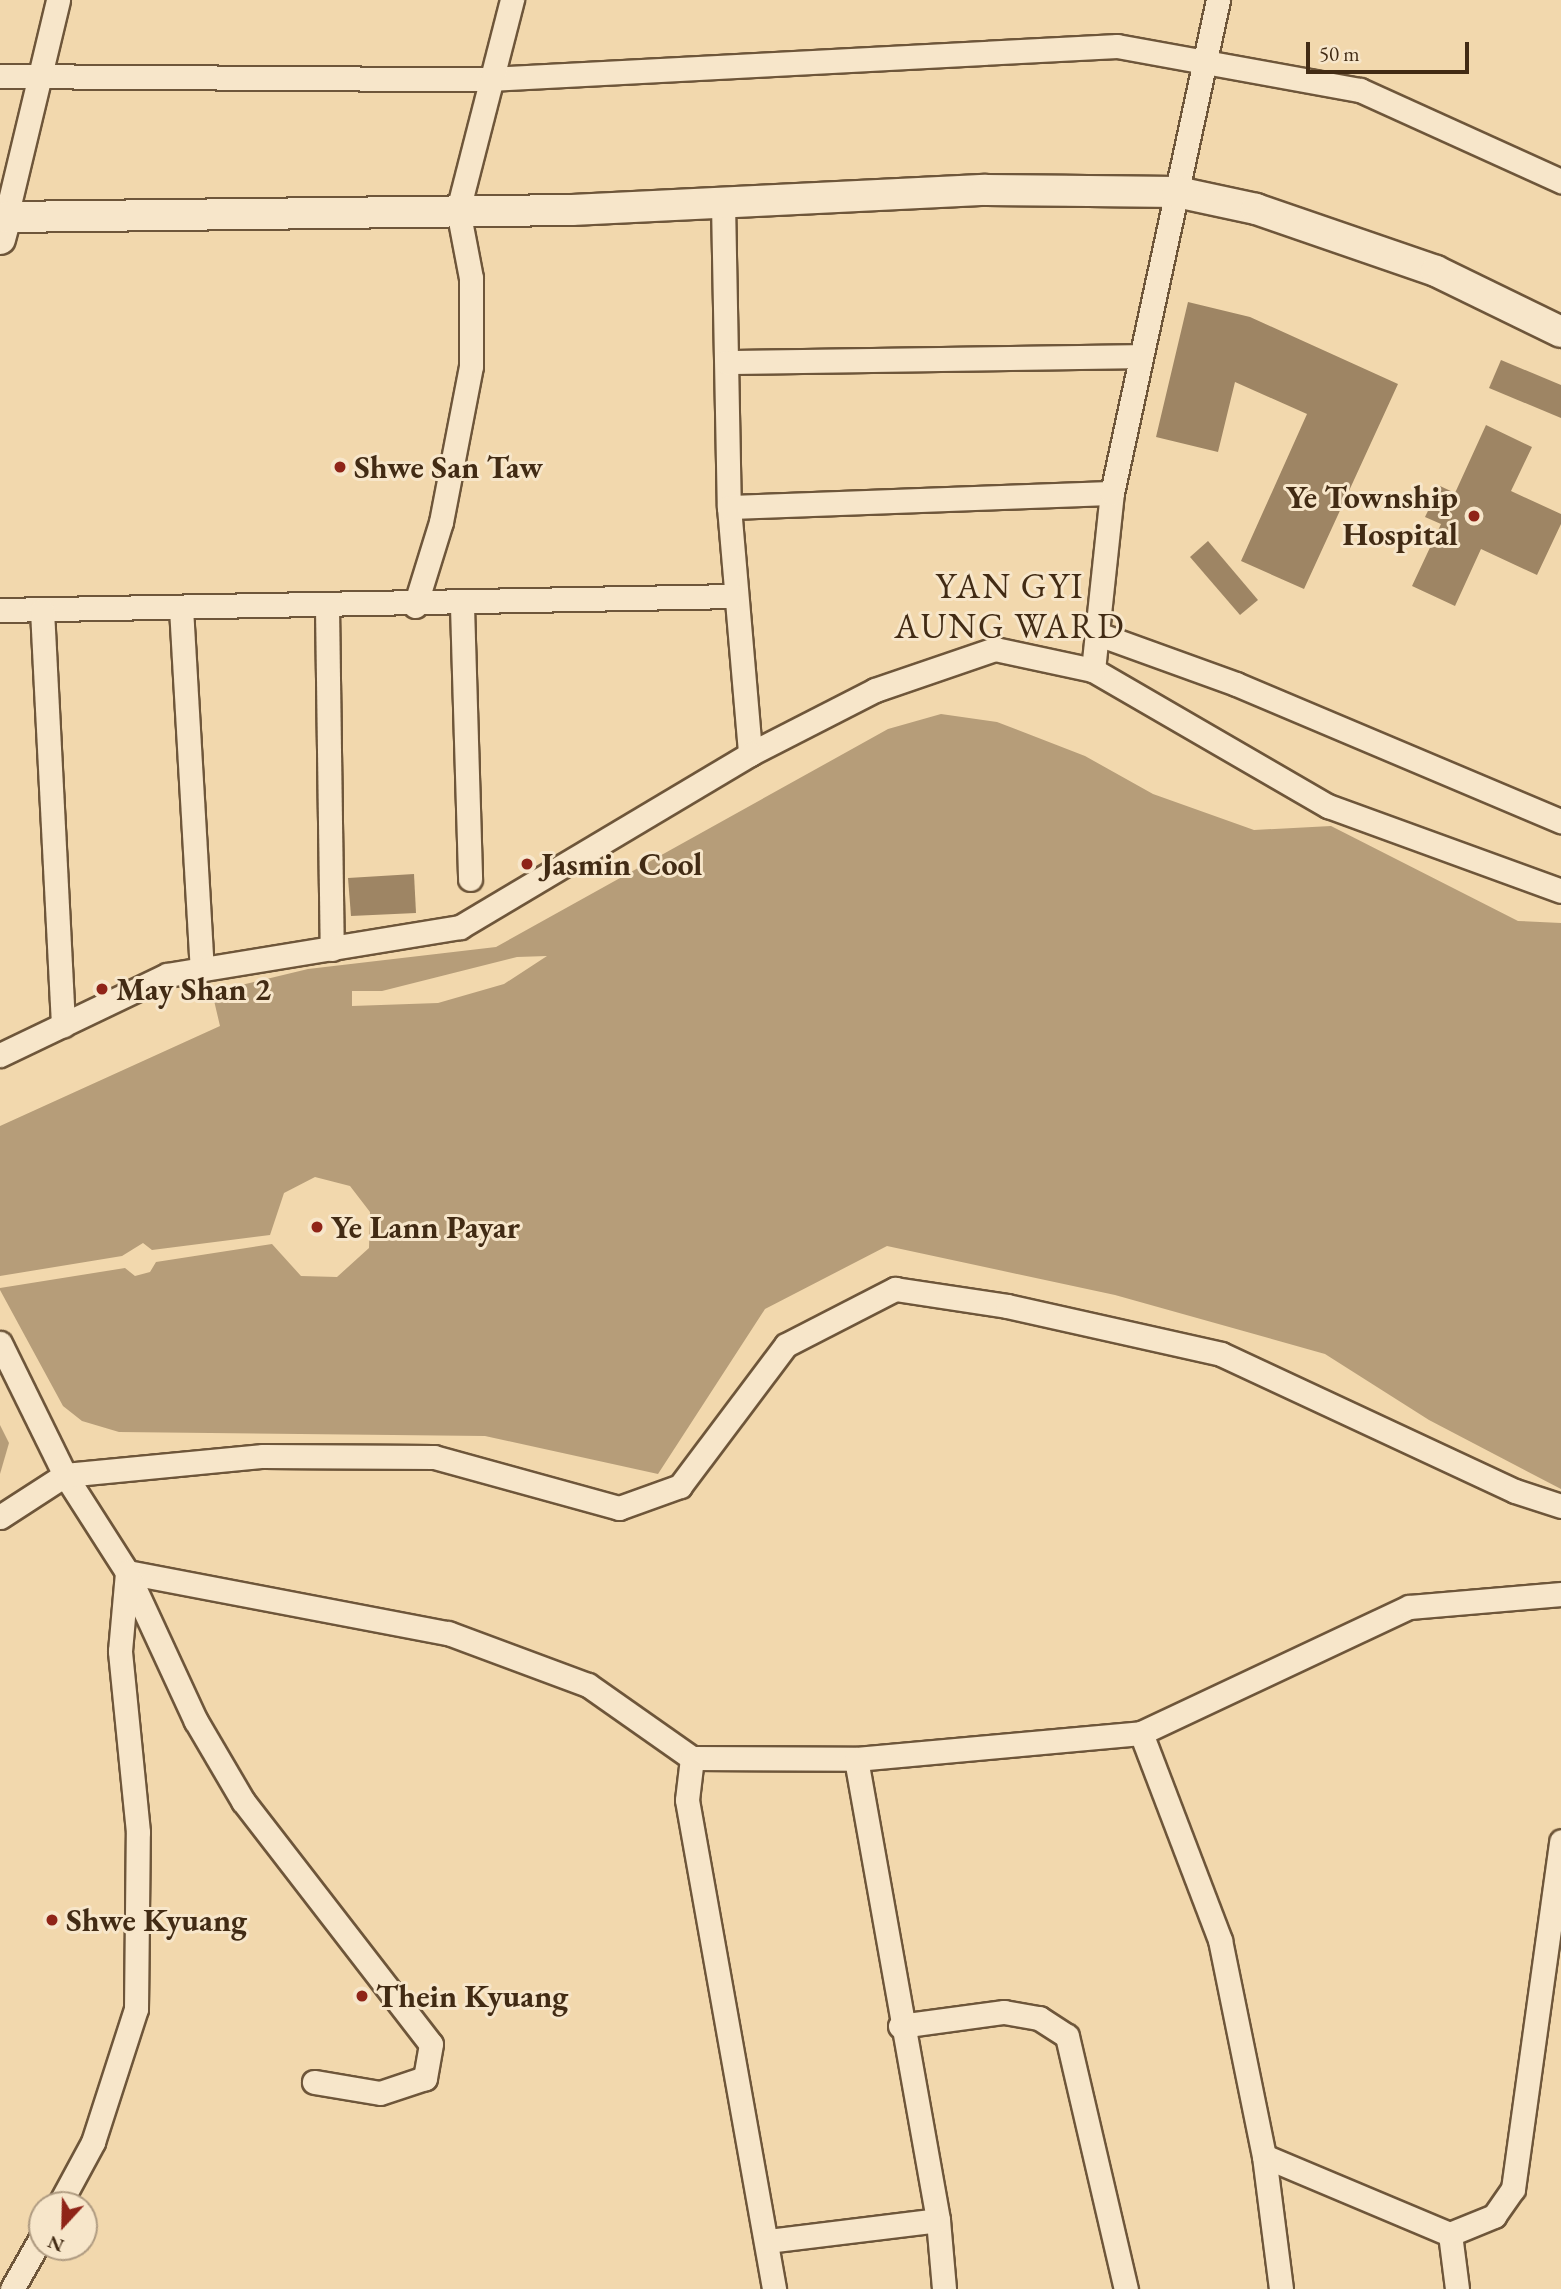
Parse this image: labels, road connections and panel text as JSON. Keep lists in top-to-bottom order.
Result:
{
  "districts": ["YAN GYI AUNG WARD"],
  "places": [
    "Shwe San Taw",
    "Ye Township Hospital",
    "Jasmin Cool",
    "May Shan 2",
    "Ye Lann Payar",
    "Shwe Kyuang",
    "Thein Kyuang"
  ],
  "scale_bar": "50 m",
  "north": "bottom"
}
